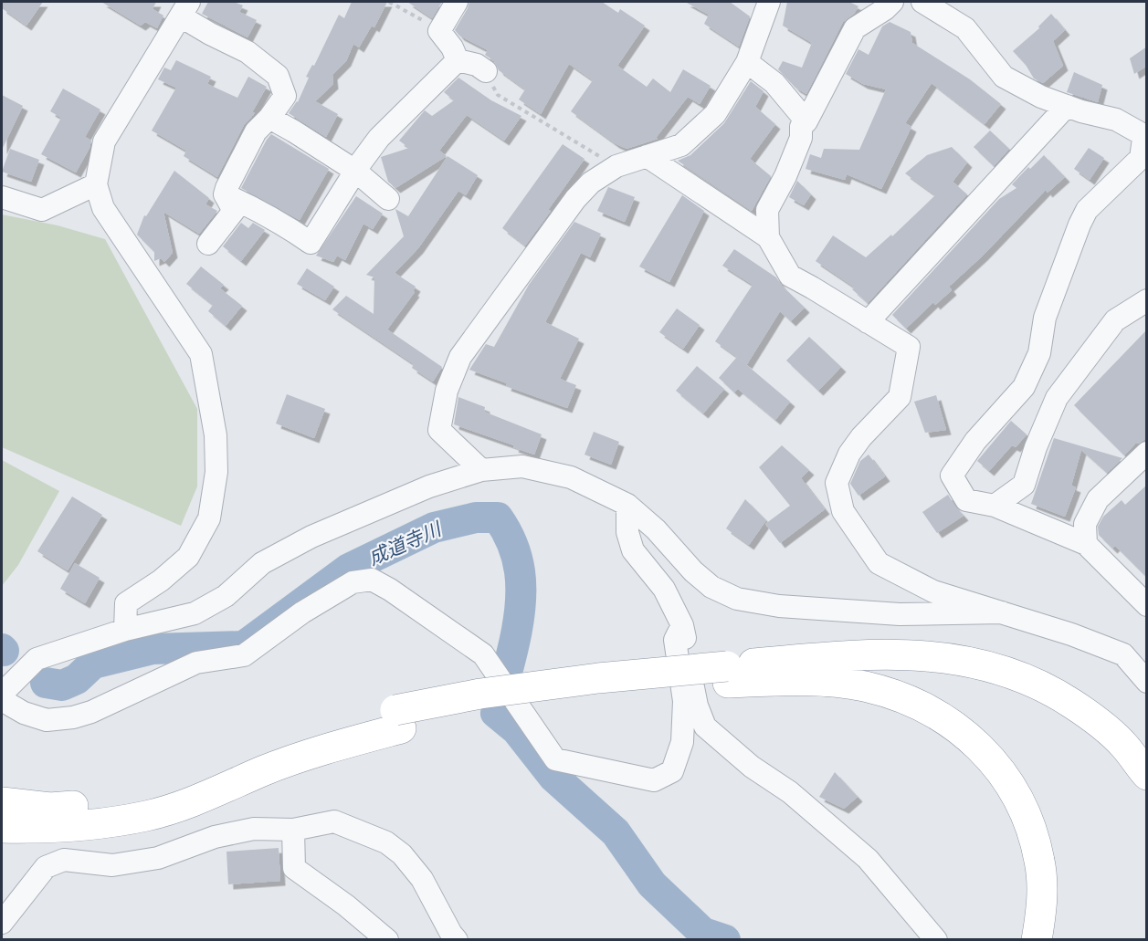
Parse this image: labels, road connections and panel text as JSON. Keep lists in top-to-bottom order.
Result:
{
  "water": ["成道寺川"]
}
